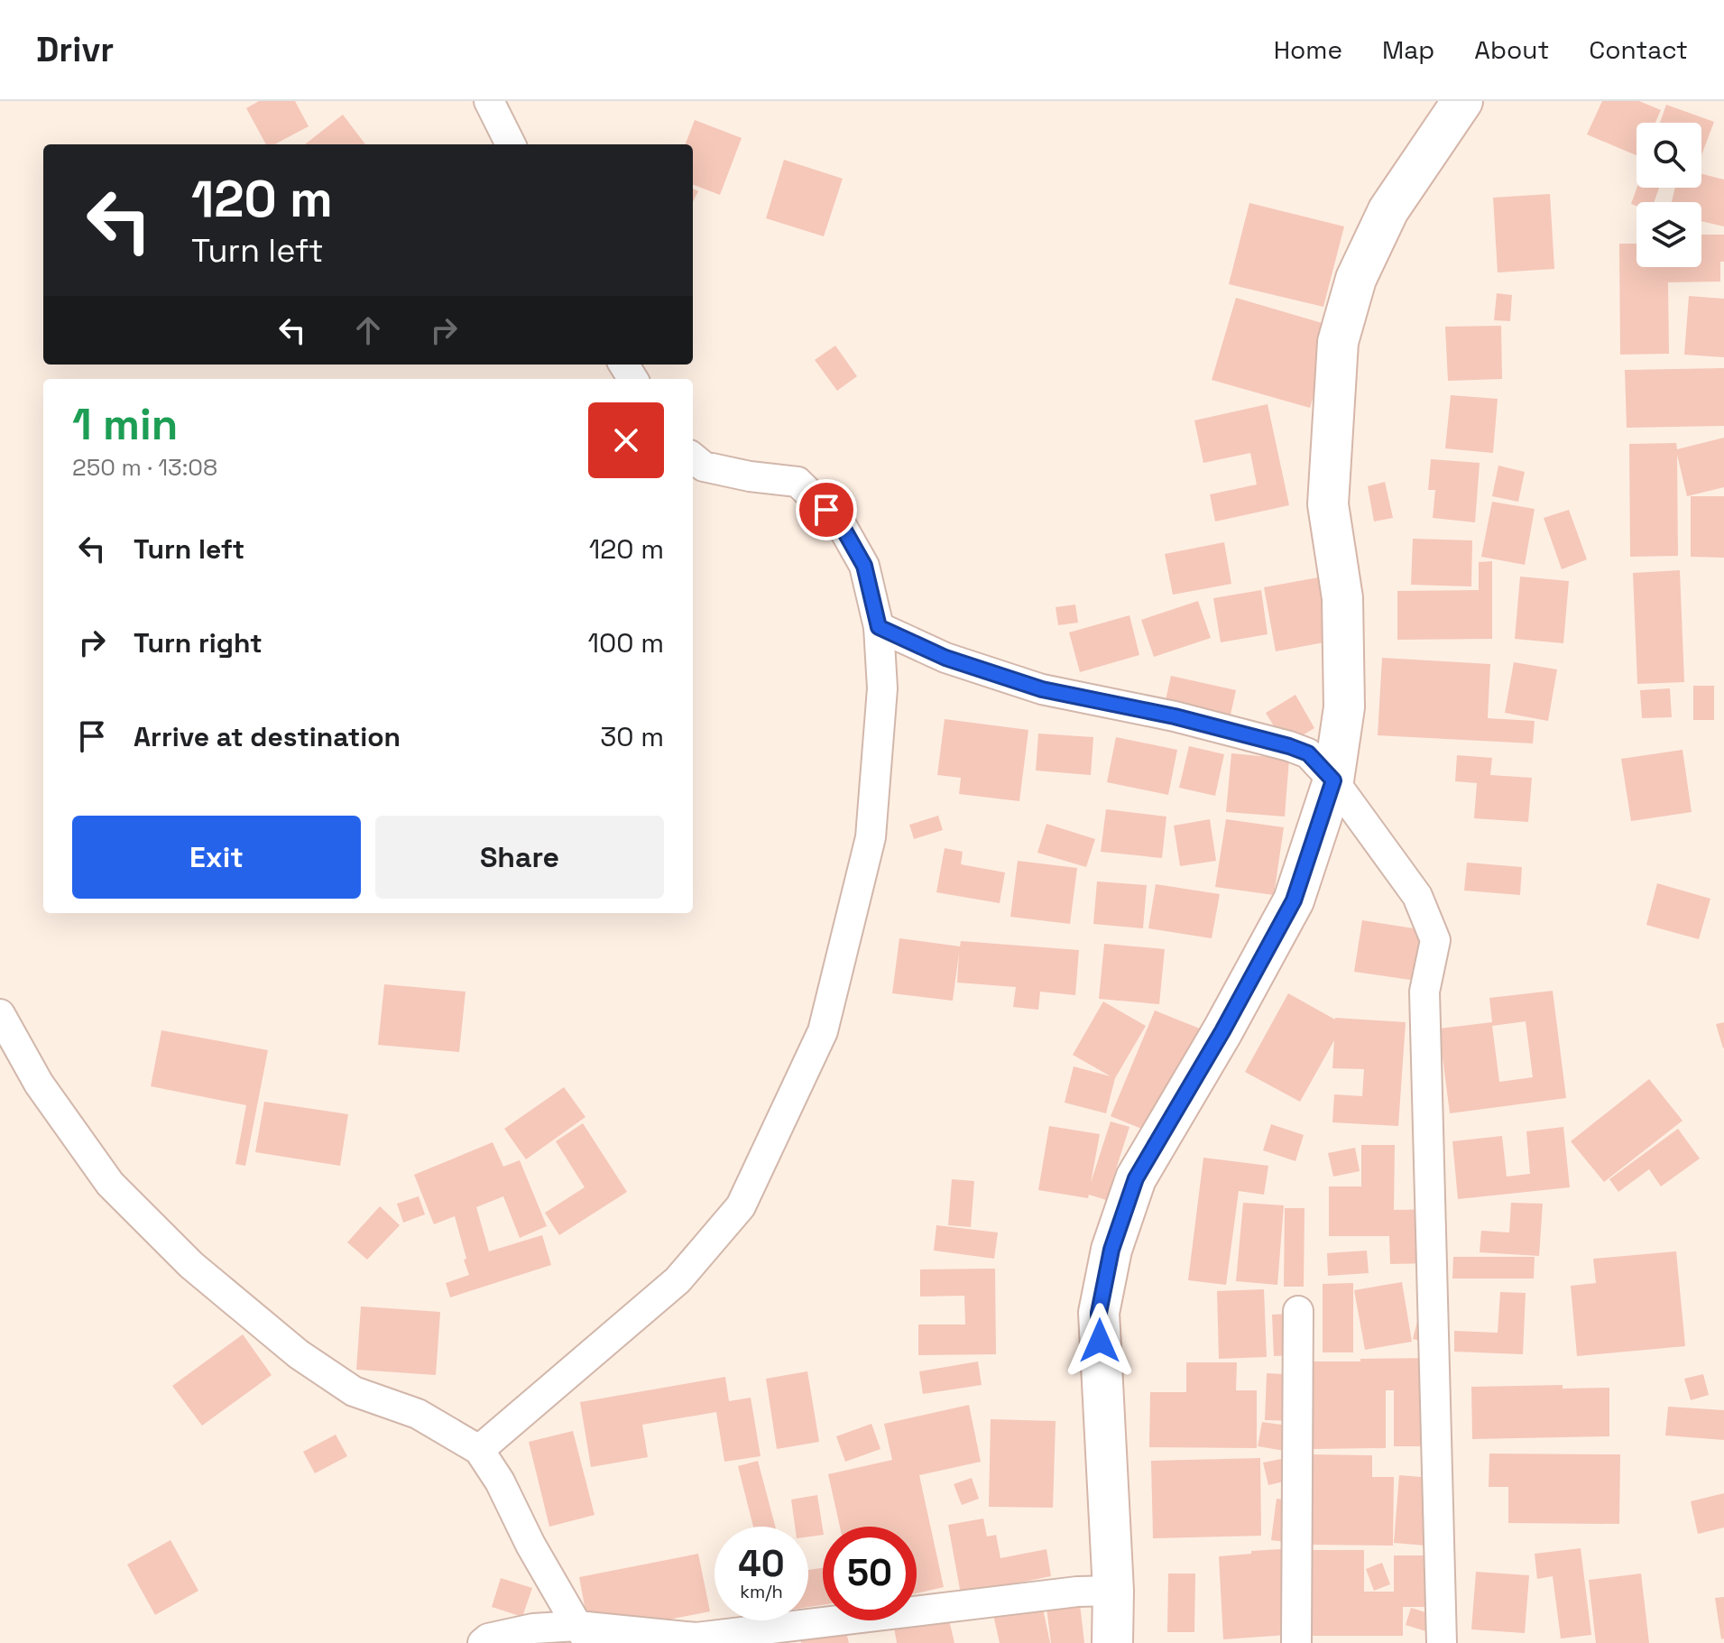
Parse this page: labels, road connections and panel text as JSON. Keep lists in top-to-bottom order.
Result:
{
  "page": {
    "header": "Drivr",
    "nav": [
      "Home",
      "Map",
      "About",
      "Contact"
    ],
    "turn": ["120 m", "Turn left"],
    "heading": ["1 min", "250 m · 13:08"],
    "list": [
      {
        "name": "Turn left",
        "value": "120 m"
      },
      {
        "name": "Turn right",
        "value": "100 m"
      },
      {
        "name": "Arrive at destination",
        "value": "30 m"
      }
    ],
    "buttons": ["Exit", "Share"],
    "speed": "40 km/h",
    "limit": "50"
  }
}
